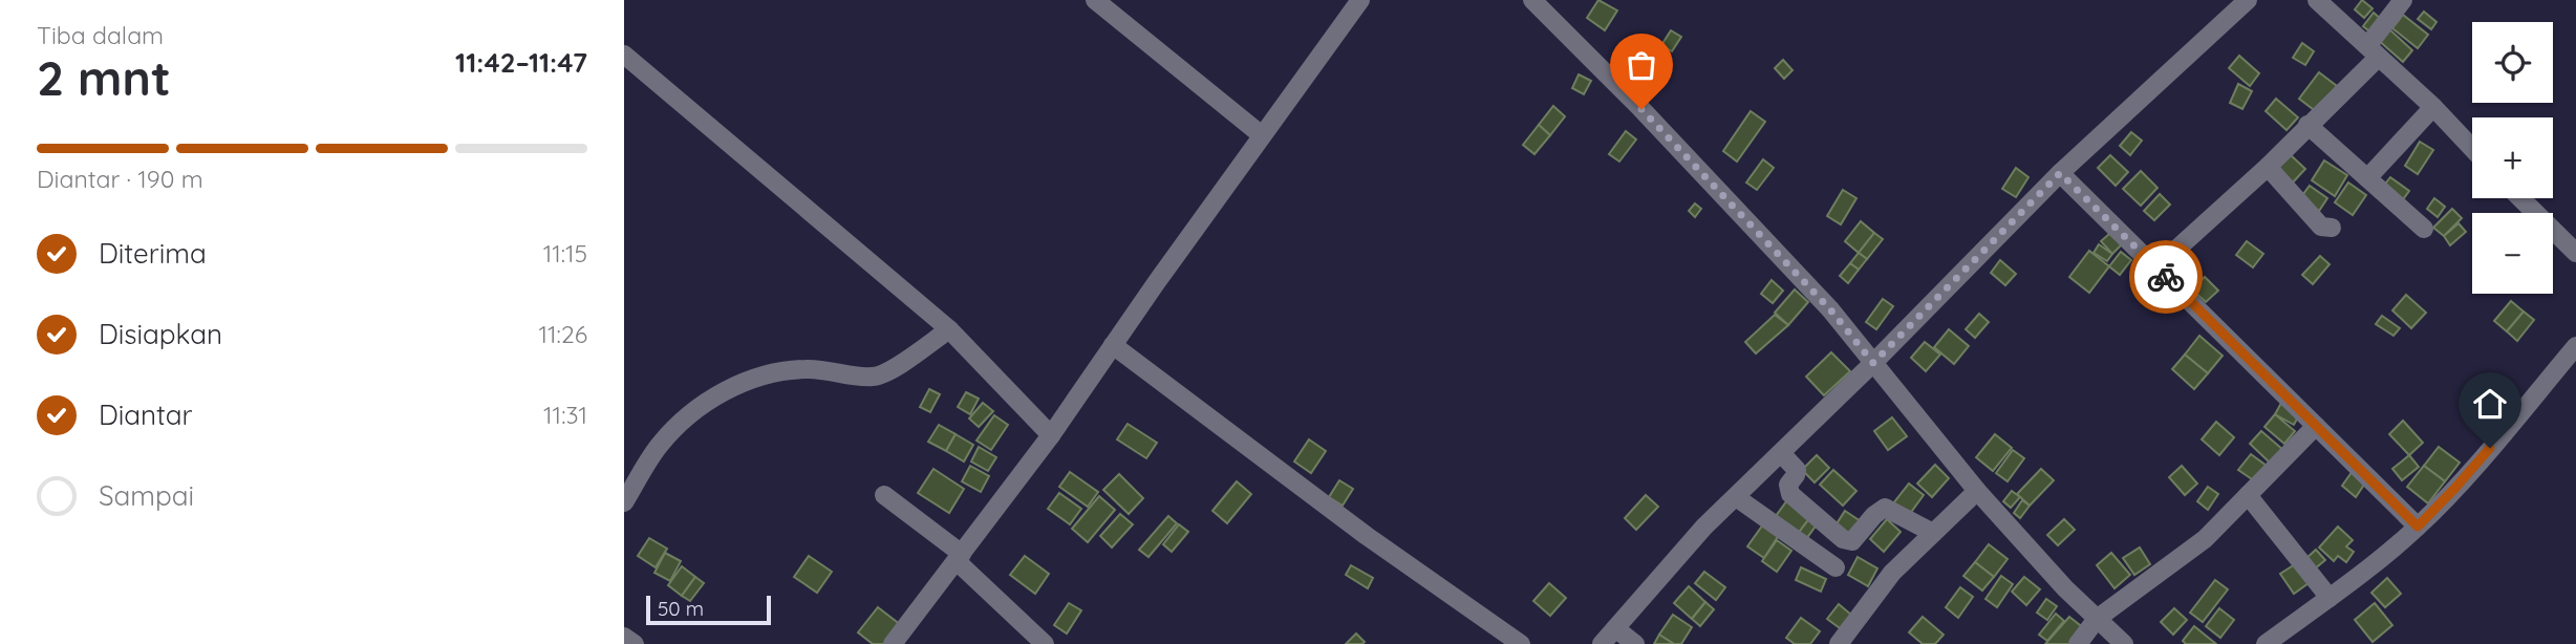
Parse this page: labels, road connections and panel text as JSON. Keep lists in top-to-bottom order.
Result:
{
  "scale_bar": "50 m",
  "page": {
    "heading": ["2 mnt", "Tiba dalam", "11:42–11:47"],
    "map_buttons": ["+", "−"],
    "bar": "Diantar · 190 m",
    "list": [
      ["Diterima", "11:15"],
      ["Disiapkan", "11:26"],
      ["Diantar", "11:31"],
      "Sampai"
    ],
    "scale": "50 m"
  }
}
